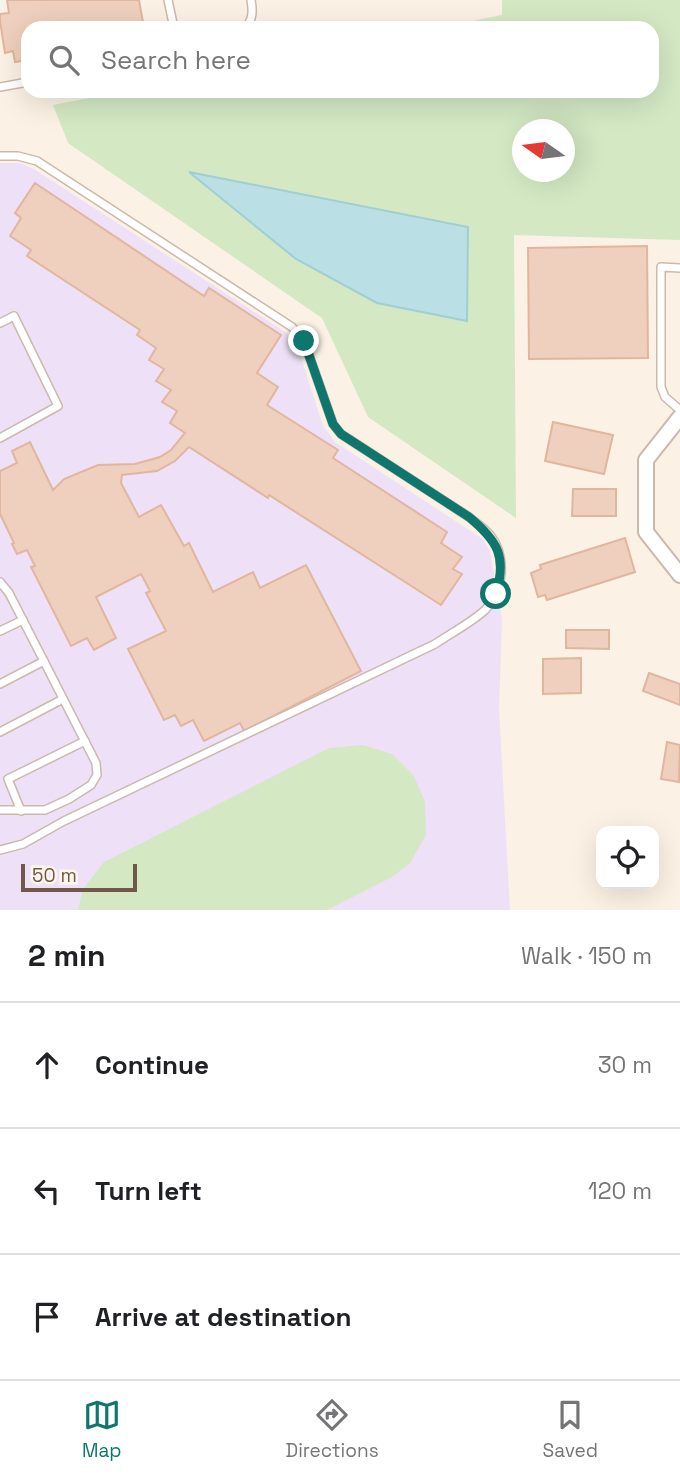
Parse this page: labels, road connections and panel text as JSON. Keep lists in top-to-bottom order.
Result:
{
  "scale_bar": "50 m",
  "north": "left",
  "page": {
    "search": "Search here",
    "scale": "50 m",
    "heading": ["2 min", "Walk · 150 m"],
    "list": [
      ["Continue", "30 m"],
      ["Turn left", "120 m"],
      "Arrive at destination"
    ],
    "nav": ["Map", "Directions", "Saved"]
  }
}
